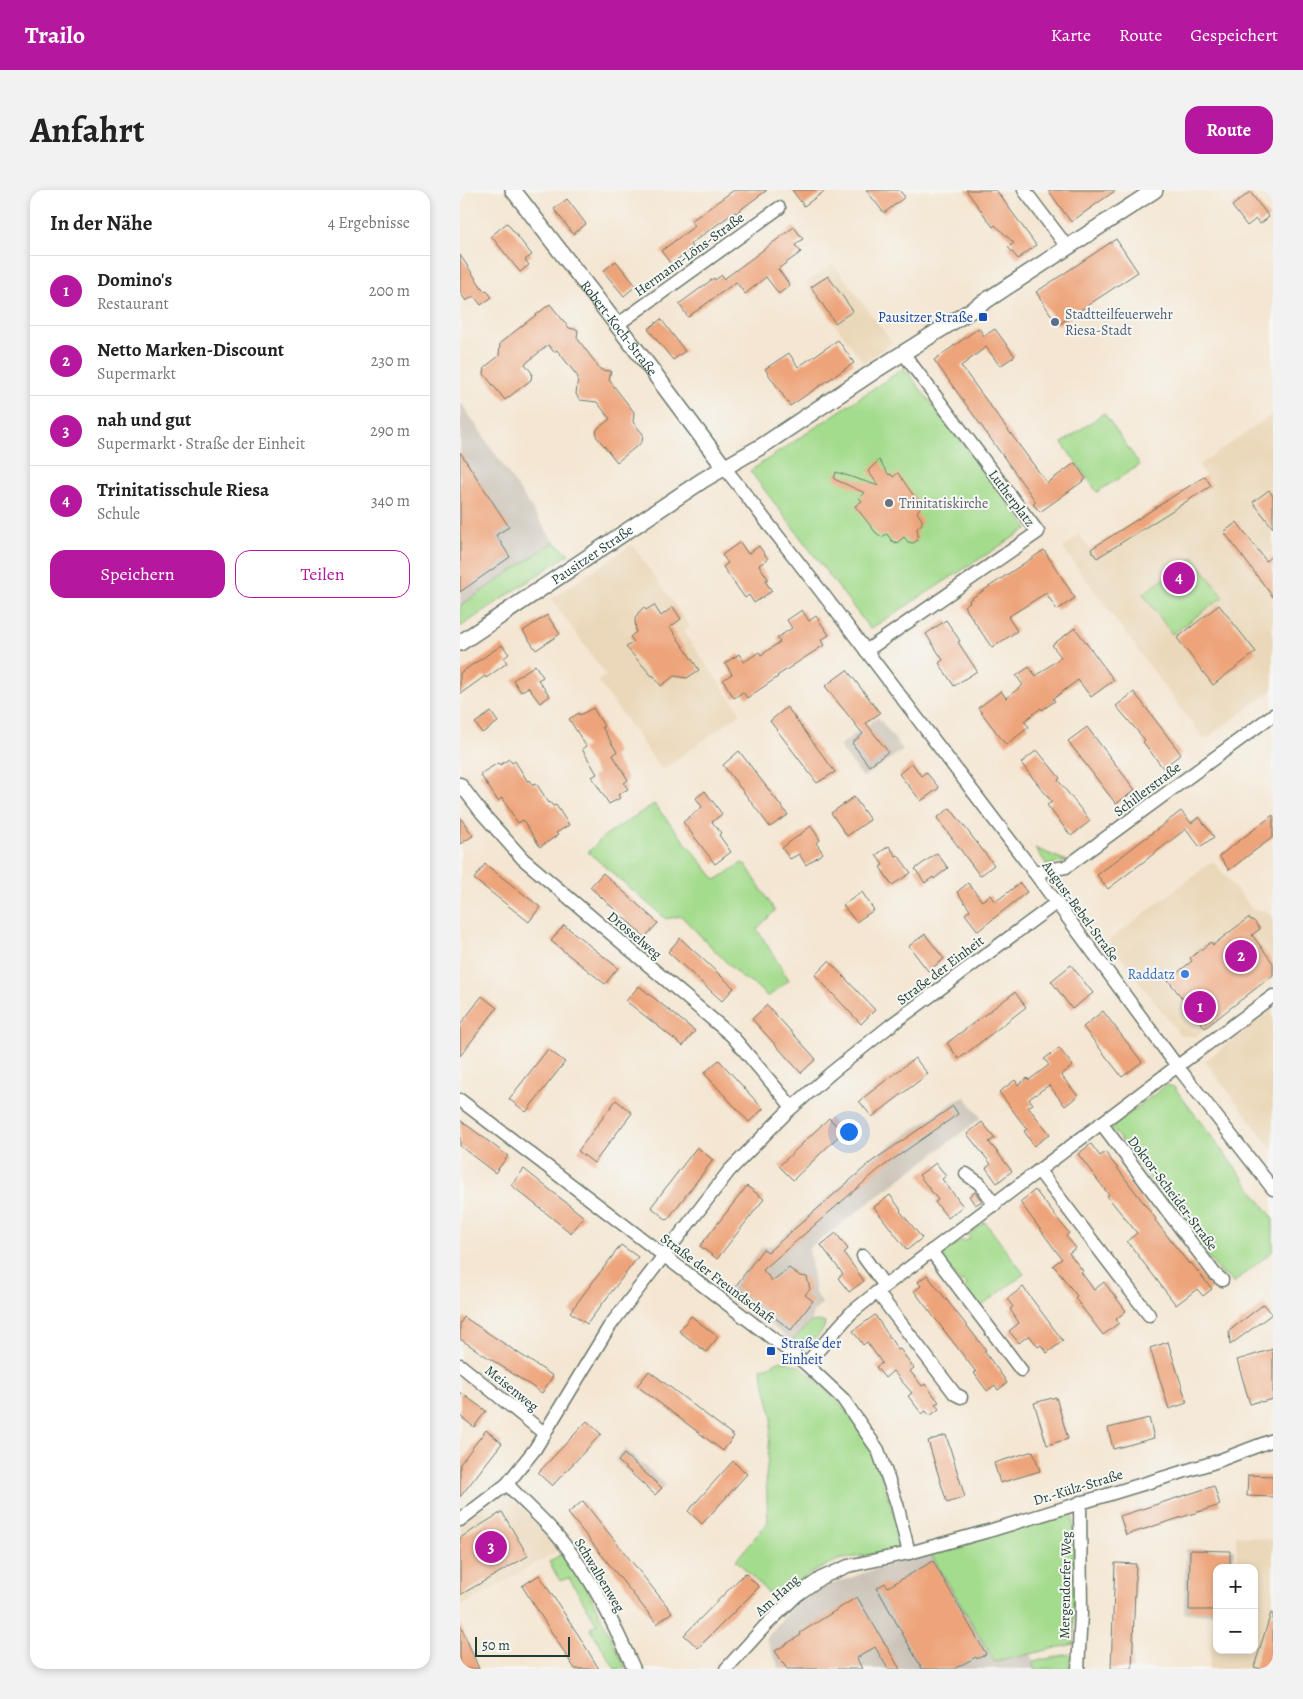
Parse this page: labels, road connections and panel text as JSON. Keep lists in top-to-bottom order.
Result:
{
  "streets": {
    "street": [
      "Hermann-Löns-Straße",
      "Robert-Koch-Straße",
      "Lutherplatz",
      "Pausitzer Straße",
      "Schillerstraße",
      "August-Bebel-Straße",
      "Drosselweg",
      "Straße der Einheit",
      "Doktor-Scheider-Straße",
      "Straße der Freundschaft",
      "Meisenweg",
      "Dr.-Külz-Straße",
      "Schwalbenweg",
      "Mergendorfer Weg",
      "Am Hang"
    ]
  },
  "crossings": [
    ["Hermann-Löns-Straße", "Robert-Koch-Straße"],
    ["Robert-Koch-Straße", "Pausitzer Straße"],
    ["Lutherplatz", "August-Bebel-Straße"],
    ["Schillerstraße", "August-Bebel-Straße"],
    ["August-Bebel-Straße", "Straße der Einheit"],
    ["Drosselweg", "Straße der Einheit"],
    ["Straße der Einheit", "Straße der Freundschaft"],
    ["Straße der Einheit", "Meisenweg"],
    ["Straße der Einheit", "Schwalbenweg"],
    ["Straße der Freundschaft", "Dr.-Külz-Straße"],
    ["Dr.-Külz-Straße", "Mergendorfer Weg"],
    ["Dr.-Külz-Straße", "Am Hang"]
  ],
  "places": {
    "transit": ["Pausitzer Straße", "Straße der Einheit"],
    "other": ["Stadtteilfeuerwehr Riesa-Stadt", "Trinitatiskirche", "Raddatz"]
  },
  "scale_bar": "50 m",
  "page": {
    "header": "Trailo",
    "nav": ["Karte", "Route", "Gespeichert"],
    "title": "Anfahrt",
    "buttons": [
      "Route",
      ["Speichern", "Teilen"]
    ],
    "heading": ["In der Nähe", "4 Ergebnisse"],
    "list": [
      {
        "mark": "1",
        "name": "Domino's",
        "note": "Restaurant",
        "value": "200 m"
      },
      {
        "mark": "2",
        "name": "Netto Marken-Discount",
        "note": "Supermarkt",
        "value": "230 m"
      },
      {
        "mark": "3",
        "name": "nah und gut",
        "note": "Supermarkt · Straße der Einheit",
        "value": "290 m"
      },
      {
        "mark": "4",
        "name": "Trinitatisschule Riesa",
        "note": "Schule",
        "value": "340 m"
      }
    ],
    "pins": [
      "4",
      "2",
      "1",
      "3"
    ],
    "map_buttons": ["+", "−"],
    "scale": "50 m"
  }
}
